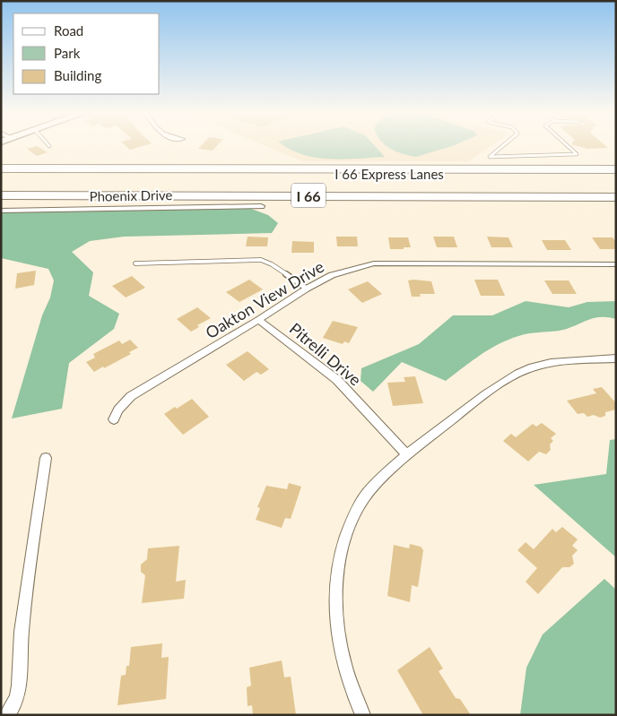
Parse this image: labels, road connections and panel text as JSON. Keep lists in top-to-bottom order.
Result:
{
  "streets": {
    "highway": ["I 66 Express Lanes", "I 66"],
    "street": ["Phoenix Drive", "Oakton View Drive", "Pitrelli Drive"]
  },
  "crossings": [
    ["Oakton View Drive", "Pitrelli Drive"]
  ],
  "legend": ["Road", "Park", "Building"]
}
